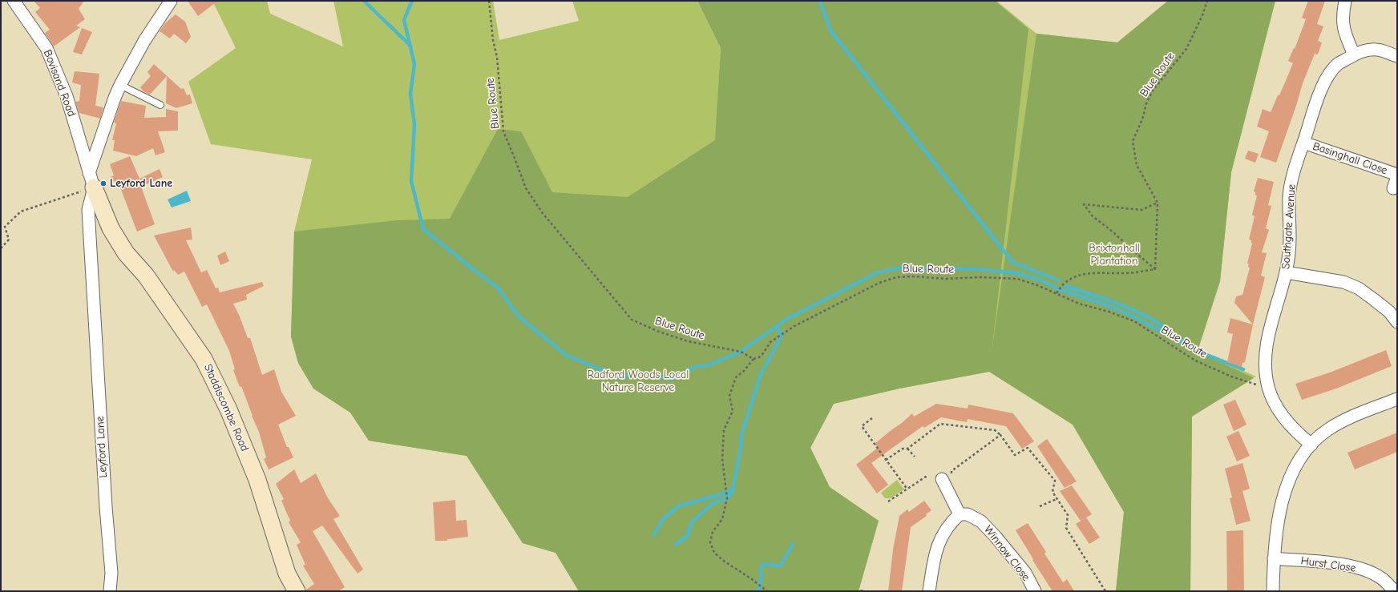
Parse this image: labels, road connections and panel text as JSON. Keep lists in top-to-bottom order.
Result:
{
  "streets": {
    "street": [
      "Bovisand Road",
      "Basinghall Close",
      "Southgate Avenue",
      "Staddiscombe Road",
      "Leyford Lane",
      "Winnow Close",
      "Hurst Close"
    ],
    "path": ["Blue Route"]
  },
  "crossings": [
    ["Blue Route", "Southgate Avenue"],
    ["Bovisand Road", "Staddiscombe Road"],
    ["Bovisand Road", "Leyford Lane"],
    ["Basinghall Close", "Southgate Avenue"],
    ["Staddiscombe Road", "Leyford Lane"]
  ],
  "parks": ["Brixtonhall Plantation", "Radford Woods Local Nature Reserve"],
  "places": ["Leyford Lane"]
}
